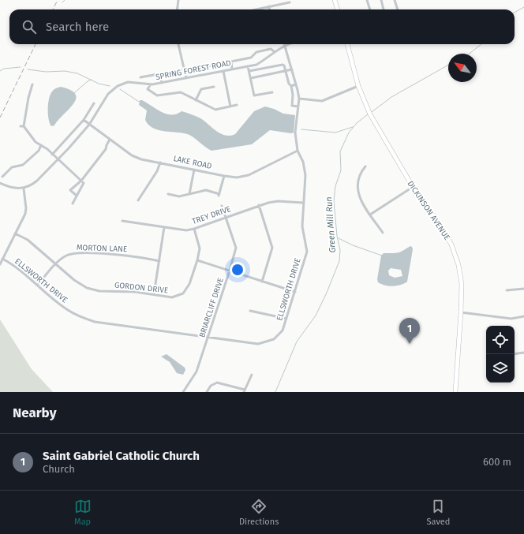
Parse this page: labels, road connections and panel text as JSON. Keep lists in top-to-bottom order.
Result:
{
  "streets": {
    "main road": ["DICKINSON AVENUE"],
    "street": [
      "SPRING FOREST ROAD",
      "LAKE ROAD",
      "TREY DRIVE",
      "MORTON LANE",
      "ELLSWORTH DRIVE",
      "GORDON DRIVE",
      "BRIARCLIFF DRIVE"
    ]
  },
  "crossings": [
    ["SPRING FOREST ROAD", "LAKE ROAD"],
    ["SPRING FOREST ROAD", "ELLSWORTH DRIVE"],
    ["LAKE ROAD", "ELLSWORTH DRIVE"],
    ["TREY DRIVE", "ELLSWORTH DRIVE"],
    ["TREY DRIVE", "GORDON DRIVE"],
    ["TREY DRIVE", "BRIARCLIFF DRIVE"],
    ["MORTON LANE", "ELLSWORTH DRIVE"],
    ["MORTON LANE", "GORDON DRIVE"],
    ["ELLSWORTH DRIVE", "BRIARCLIFF DRIVE"]
  ],
  "water": ["Green Mill Run"],
  "north": "top left",
  "page": {
    "search": "Search here",
    "pins": "1",
    "heading": "Nearby",
    "list": [
      {
        "mark": "1",
        "name": "Saint Gabriel Catholic Church",
        "note": "Church",
        "value": "600 m"
      }
    ],
    "nav": ["Map", "Directions", "Saved"]
  }
}
